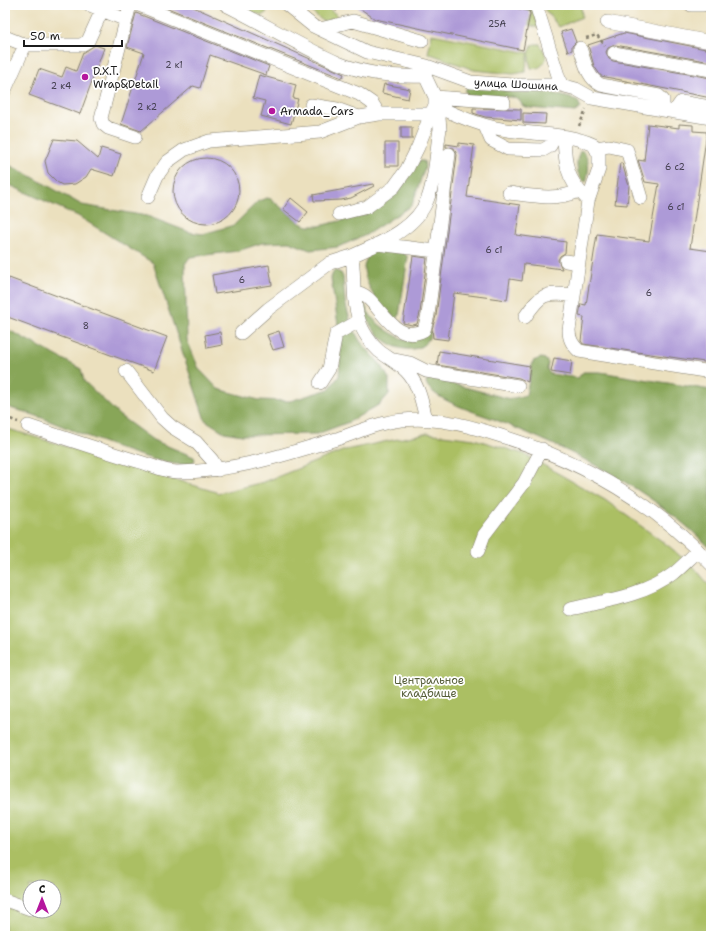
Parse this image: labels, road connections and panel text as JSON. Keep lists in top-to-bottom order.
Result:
{
  "streets": {
    "street": ["улица Шошина"]
  },
  "parks": ["Центральное кладбище"],
  "places": ["D.X.T. Wrap&Detail", "Armada_Cars"],
  "house_numbers": [
    "25А",
    "2 к1",
    "2 к4",
    "2 к2",
    "6 с2",
    "6 с1",
    "6 с1",
    "6",
    "6",
    "8"
  ],
  "scale_bar": "50 m",
  "north": "top"
}
